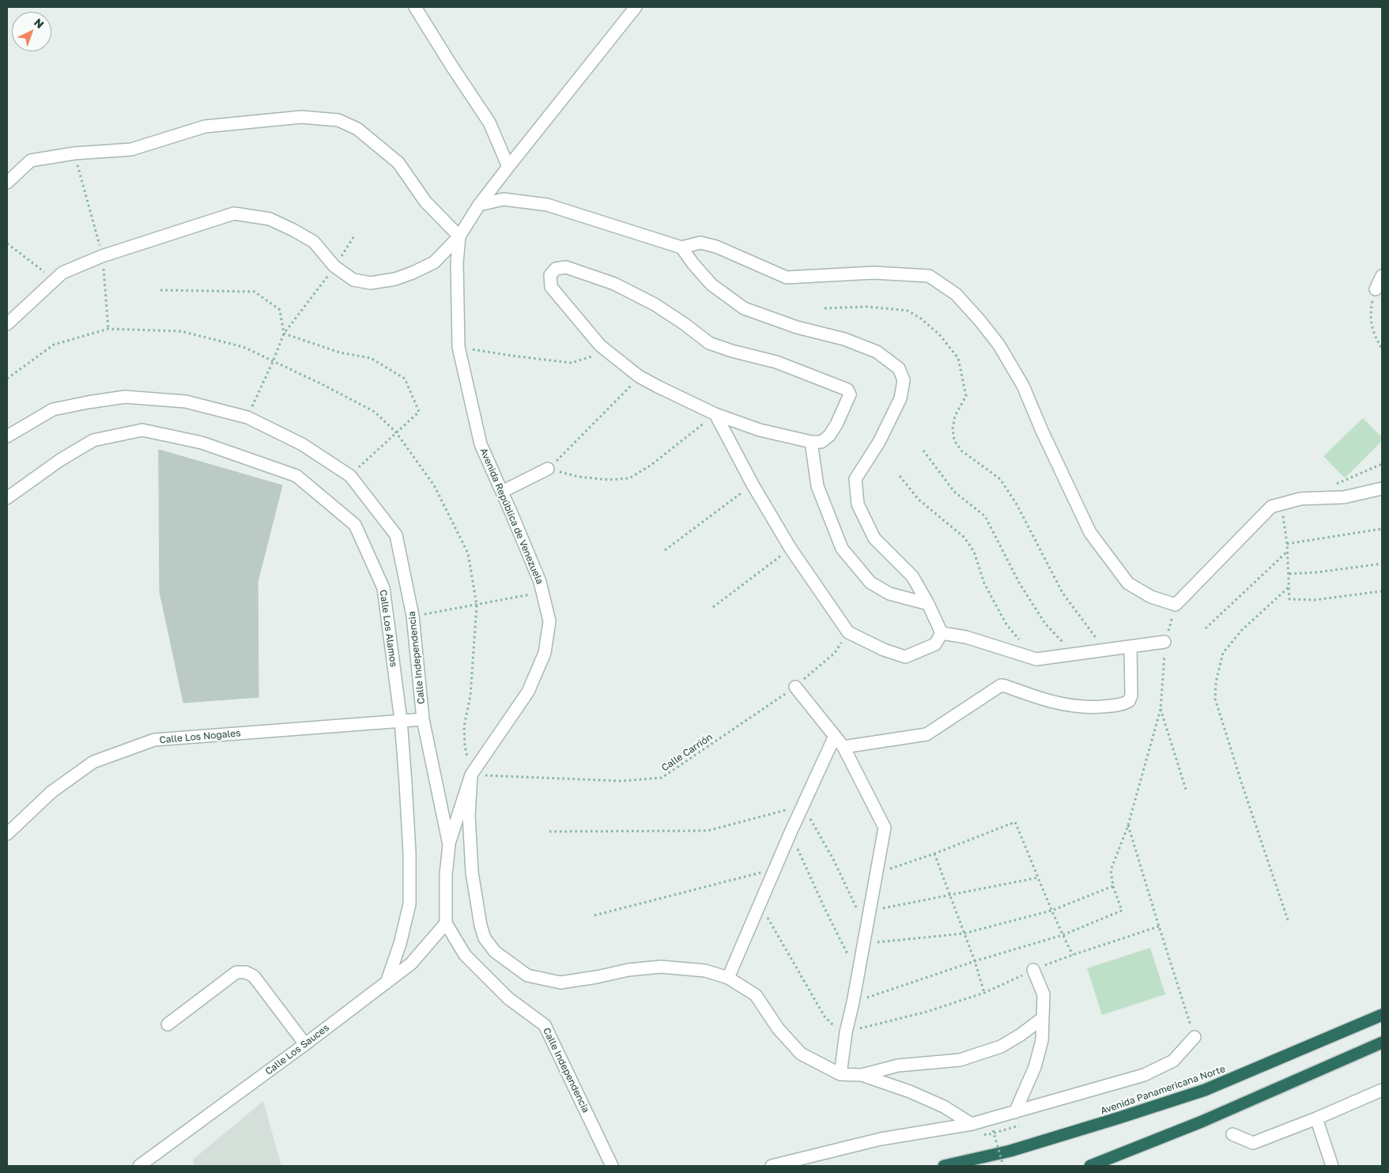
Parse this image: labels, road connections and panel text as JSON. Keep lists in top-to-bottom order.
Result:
{
  "streets": {
    "highway": ["Avenida Panamericana Norte"],
    "street": [
      "Avenida República de Venezuela",
      "Calle Los Alamos",
      "Calle Independencia",
      "Calle Los Nogales",
      "Calle Los Sauces"
    ],
    "path": ["Calle Carrión"]
  },
  "crossings": [
    ["Avenida República de Venezuela", "Calle Independencia"],
    ["Avenida República de Venezuela", "Calle Carrión"],
    ["Calle Los Alamos", "Calle Los Nogales"],
    ["Calle Los Alamos", "Calle Los Sauces"],
    ["Calle Independencia", "Calle Los Nogales"],
    ["Calle Independencia", "Calle Los Sauces"]
  ],
  "north": "top right"
}
